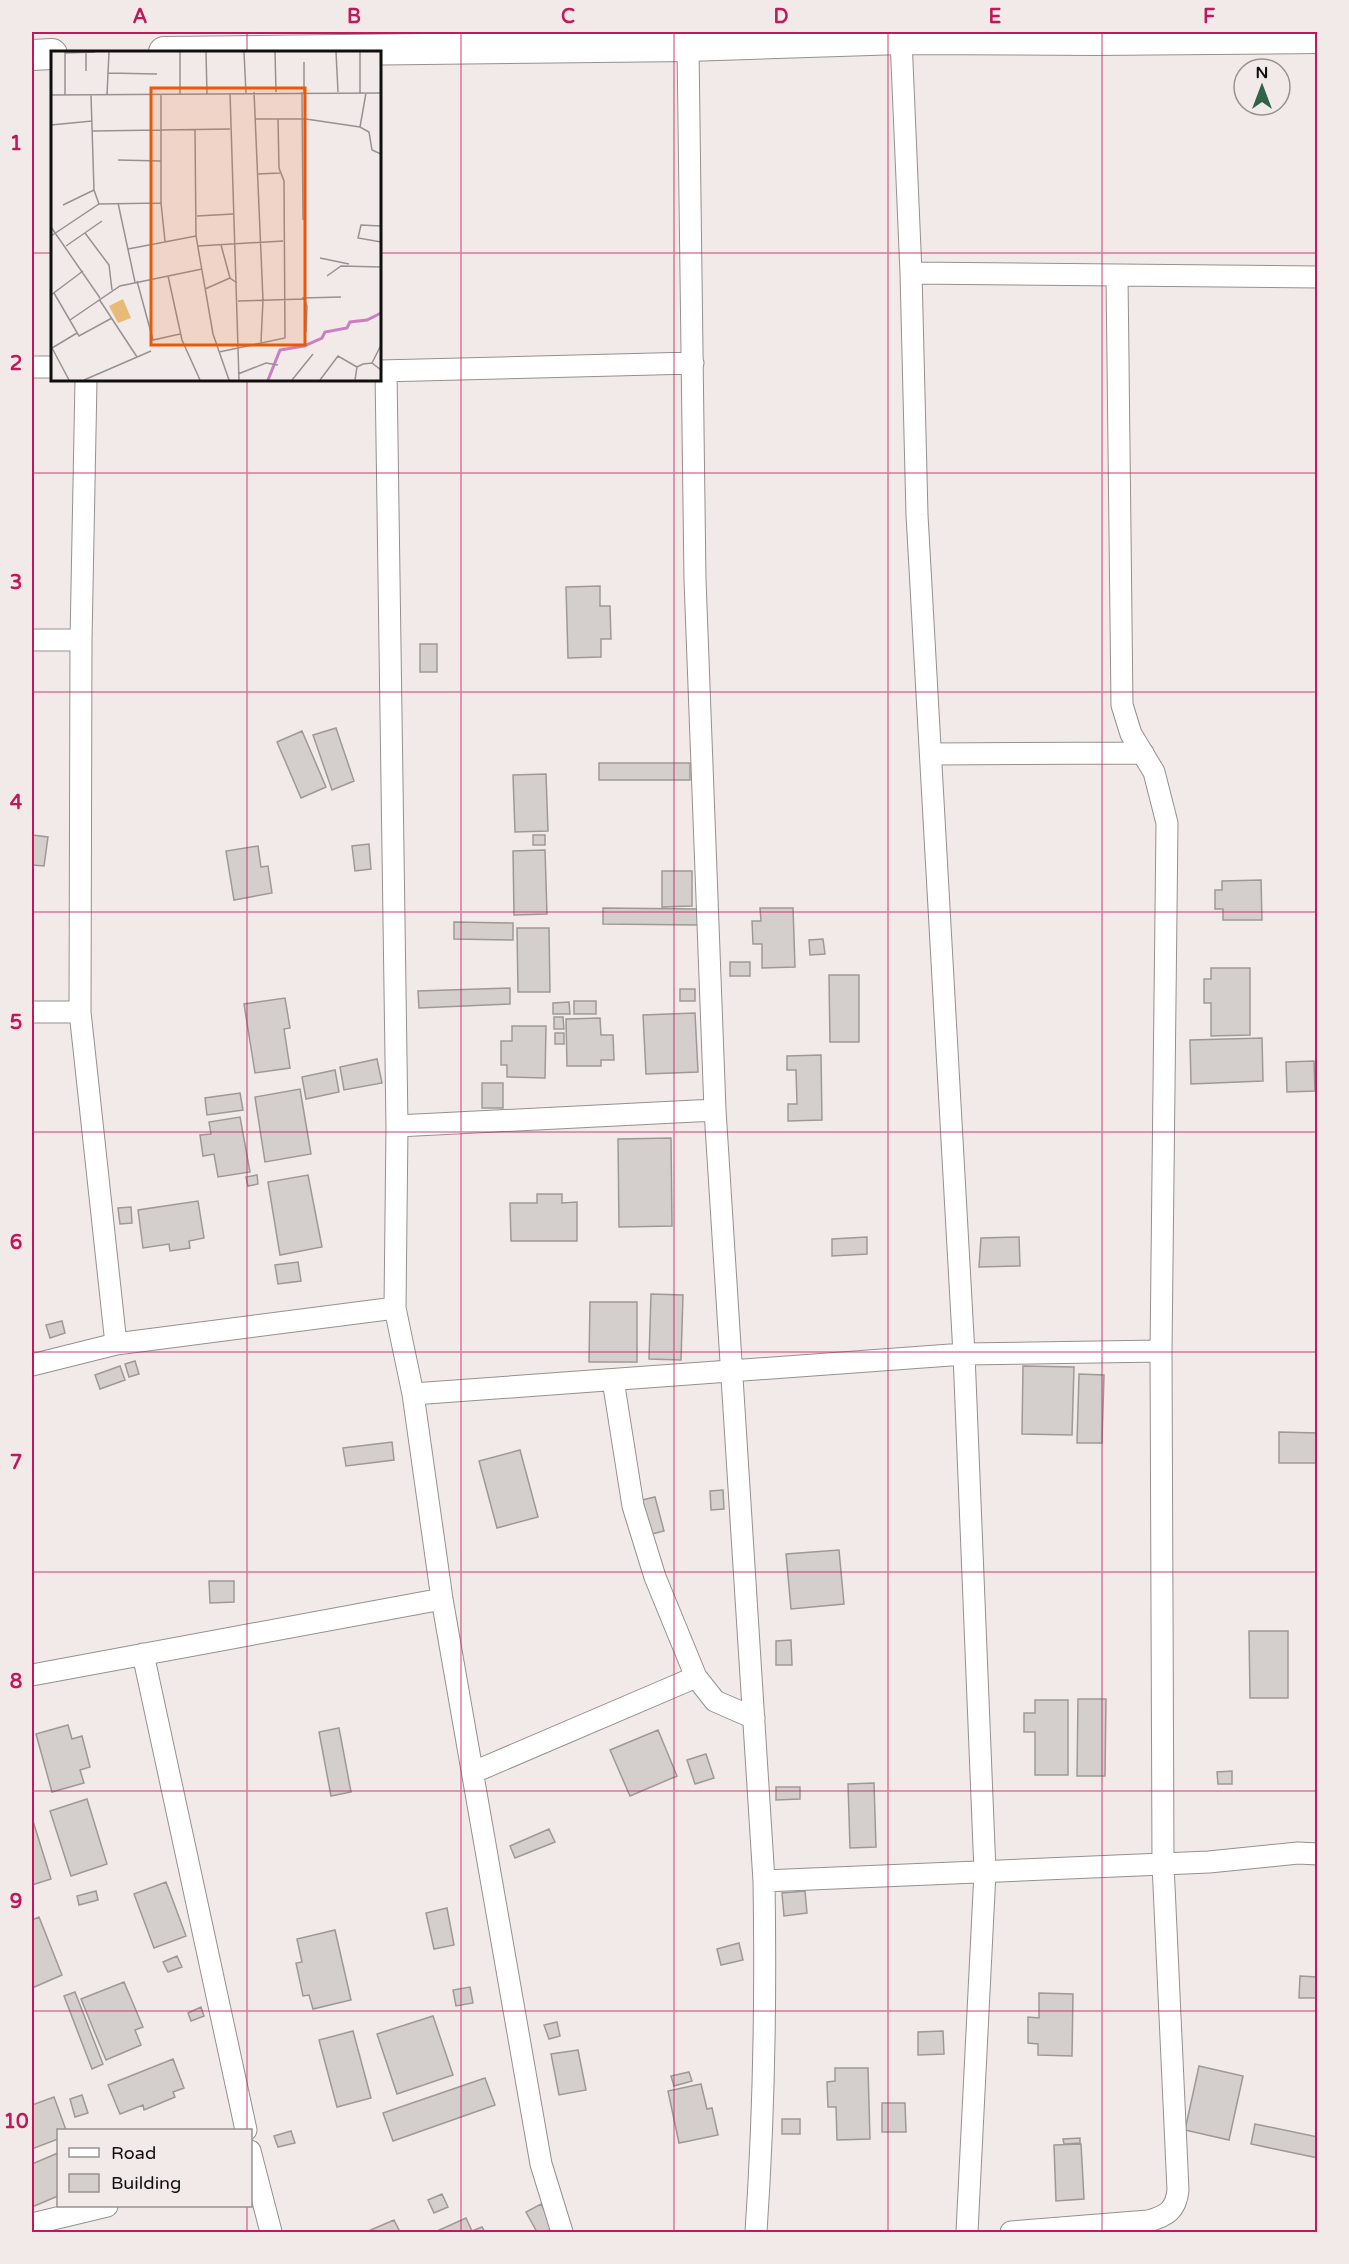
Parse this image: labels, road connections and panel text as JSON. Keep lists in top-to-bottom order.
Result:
{
  "legend": ["Road", "Building"],
  "north": "top",
  "grid": {
    "columns": [
      "A",
      "B",
      "C",
      "D",
      "E",
      "F"
    ],
    "rows": [
      "1",
      "2",
      "3",
      "4",
      "5",
      "6",
      "7",
      "8",
      "9",
      "10"
    ]
  }
}
